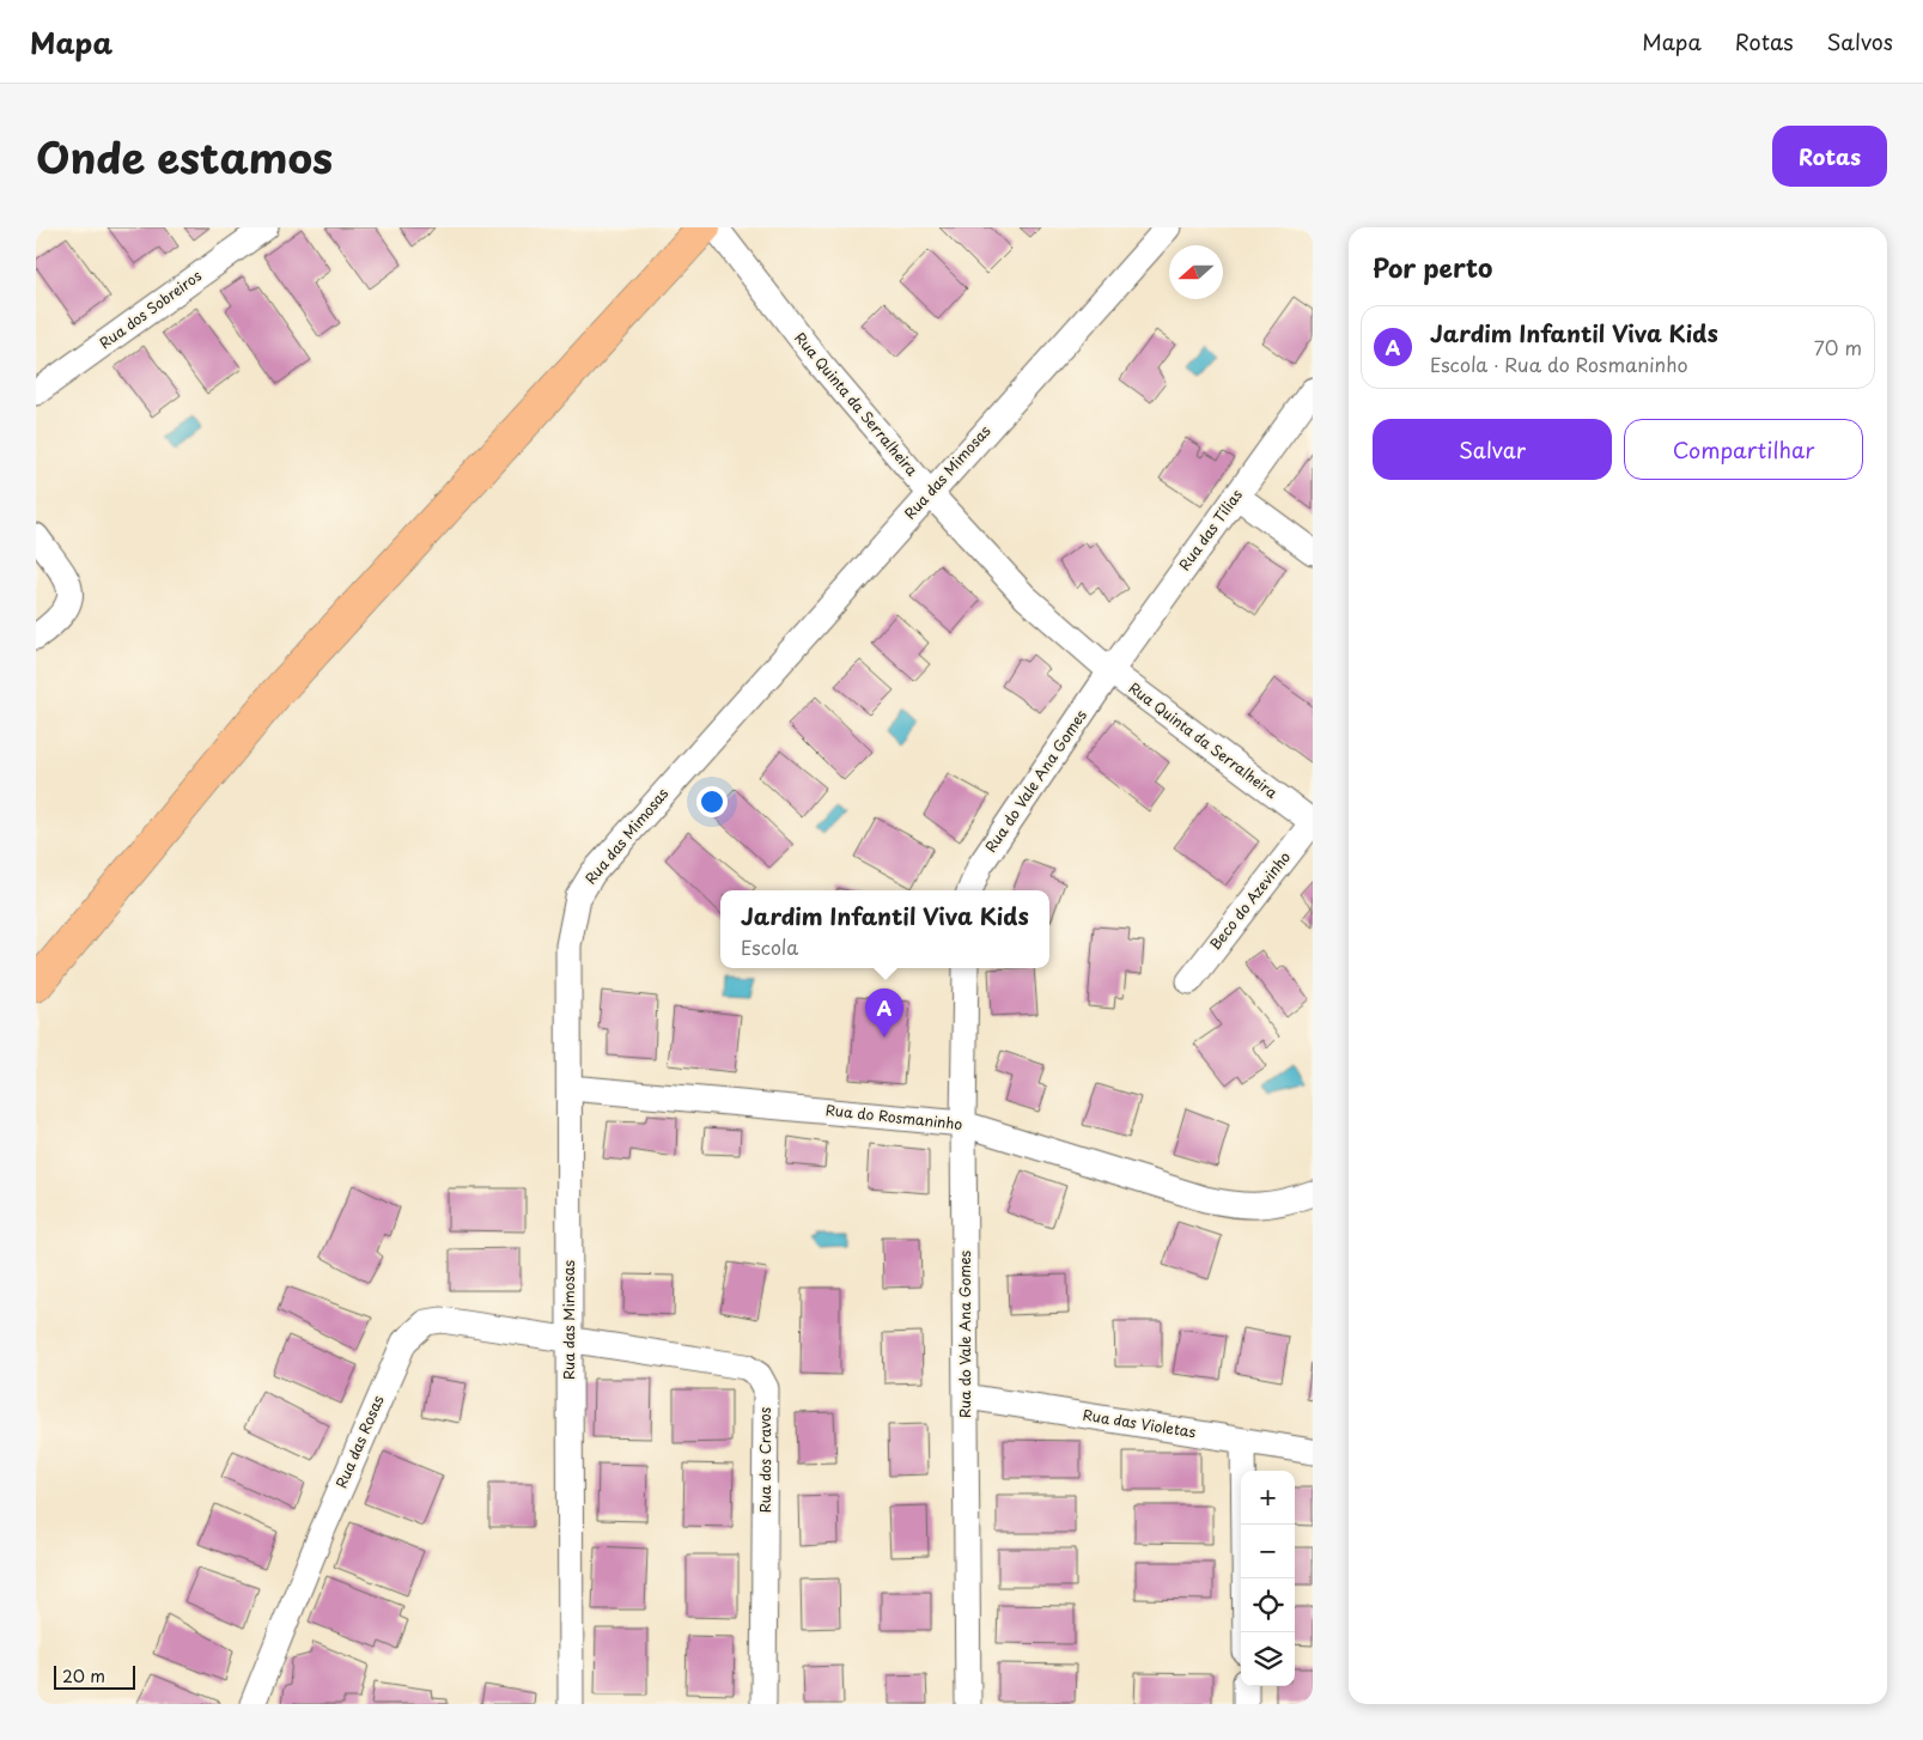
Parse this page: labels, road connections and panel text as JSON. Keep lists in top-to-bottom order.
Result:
{
  "streets": {
    "street": [
      "Rua dos Sobreiros",
      "Rua Quinta da Serralheira",
      "Rua das Mimosas",
      "Rua das Tílias",
      "Rua do Vale Ana Gomes",
      "Beco do Azevinho",
      "Rua do Rosmaninho",
      "Rua das Violetas",
      "Rua das Rosas",
      "Rua dos Cravos"
    ]
  },
  "crossings": [
    ["Rua Quinta da Serralheira", "Rua das Mimosas"],
    ["Rua Quinta da Serralheira", "Rua das Tílias"],
    ["Rua Quinta da Serralheira", "Rua do Vale Ana Gomes"],
    ["Rua Quinta da Serralheira", "Beco do Azevinho"],
    ["Rua das Mimosas", "Rua do Rosmaninho"],
    ["Rua das Mimosas", "Rua das Rosas"],
    ["Rua das Mimosas", "Rua dos Cravos"],
    ["Rua das Tílias", "Rua do Vale Ana Gomes"],
    ["Rua do Vale Ana Gomes", "Rua do Rosmaninho"],
    ["Rua do Vale Ana Gomes", "Rua das Violetas"],
    ["Rua das Rosas", "Rua dos Cravos"]
  ],
  "scale_bar": "20 m",
  "north": "left",
  "page": {
    "header": "Mapa",
    "nav": ["Mapa", "Rotas", "Salvos"],
    "title": "Onde estamos",
    "buttons": [
      "Rotas",
      ["Salvar", "Compartilhar"]
    ],
    "heading": "Por perto",
    "list": [
      {
        "mark": "A",
        "name": "Jardim Infantil Viva Kids",
        "note": "Escola · Rua do Rosmaninho",
        "value": "70 m"
      }
    ],
    "popup": ["Jardim Infantil Viva Kids", "Escola"],
    "pins": "A",
    "map_buttons": ["+", "−"],
    "scale": "20 m"
  }
}
